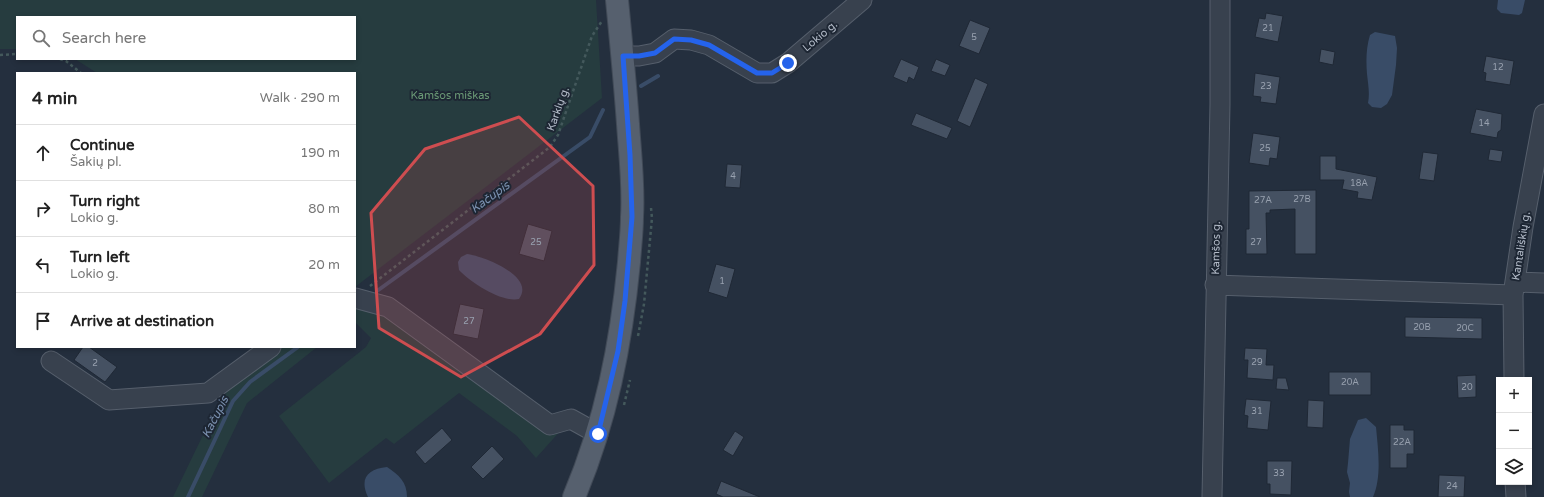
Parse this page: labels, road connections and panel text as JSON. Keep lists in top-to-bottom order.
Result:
{
  "streets": {
    "street": ["Lokio g.", "Kantališkių g.", "Kamšos g."],
    "path": ["Karklų g."]
  },
  "water": ["Kačupis"],
  "parks": ["Kamšos miškas"],
  "house_numbers": [
    "21",
    "5",
    "12",
    "23",
    "14",
    "25",
    "4",
    "18A",
    "27B",
    "27A",
    "25",
    "27",
    "1",
    "27",
    "20B",
    "20C",
    "29",
    "2",
    "20A",
    "20",
    "31",
    "22A",
    "33",
    "24"
  ],
  "page": {
    "search": "Search here",
    "heading": ["4 min", "Walk · 290 m"],
    "list": [
      ["Continue", "Šakių pl.", "190 m"],
      ["Turn right", "Lokio g.", "80 m"],
      ["Turn left", "Lokio g.", "20 m"],
      "Arrive at destination"
    ],
    "map_buttons": ["+", "−"]
  }
}
